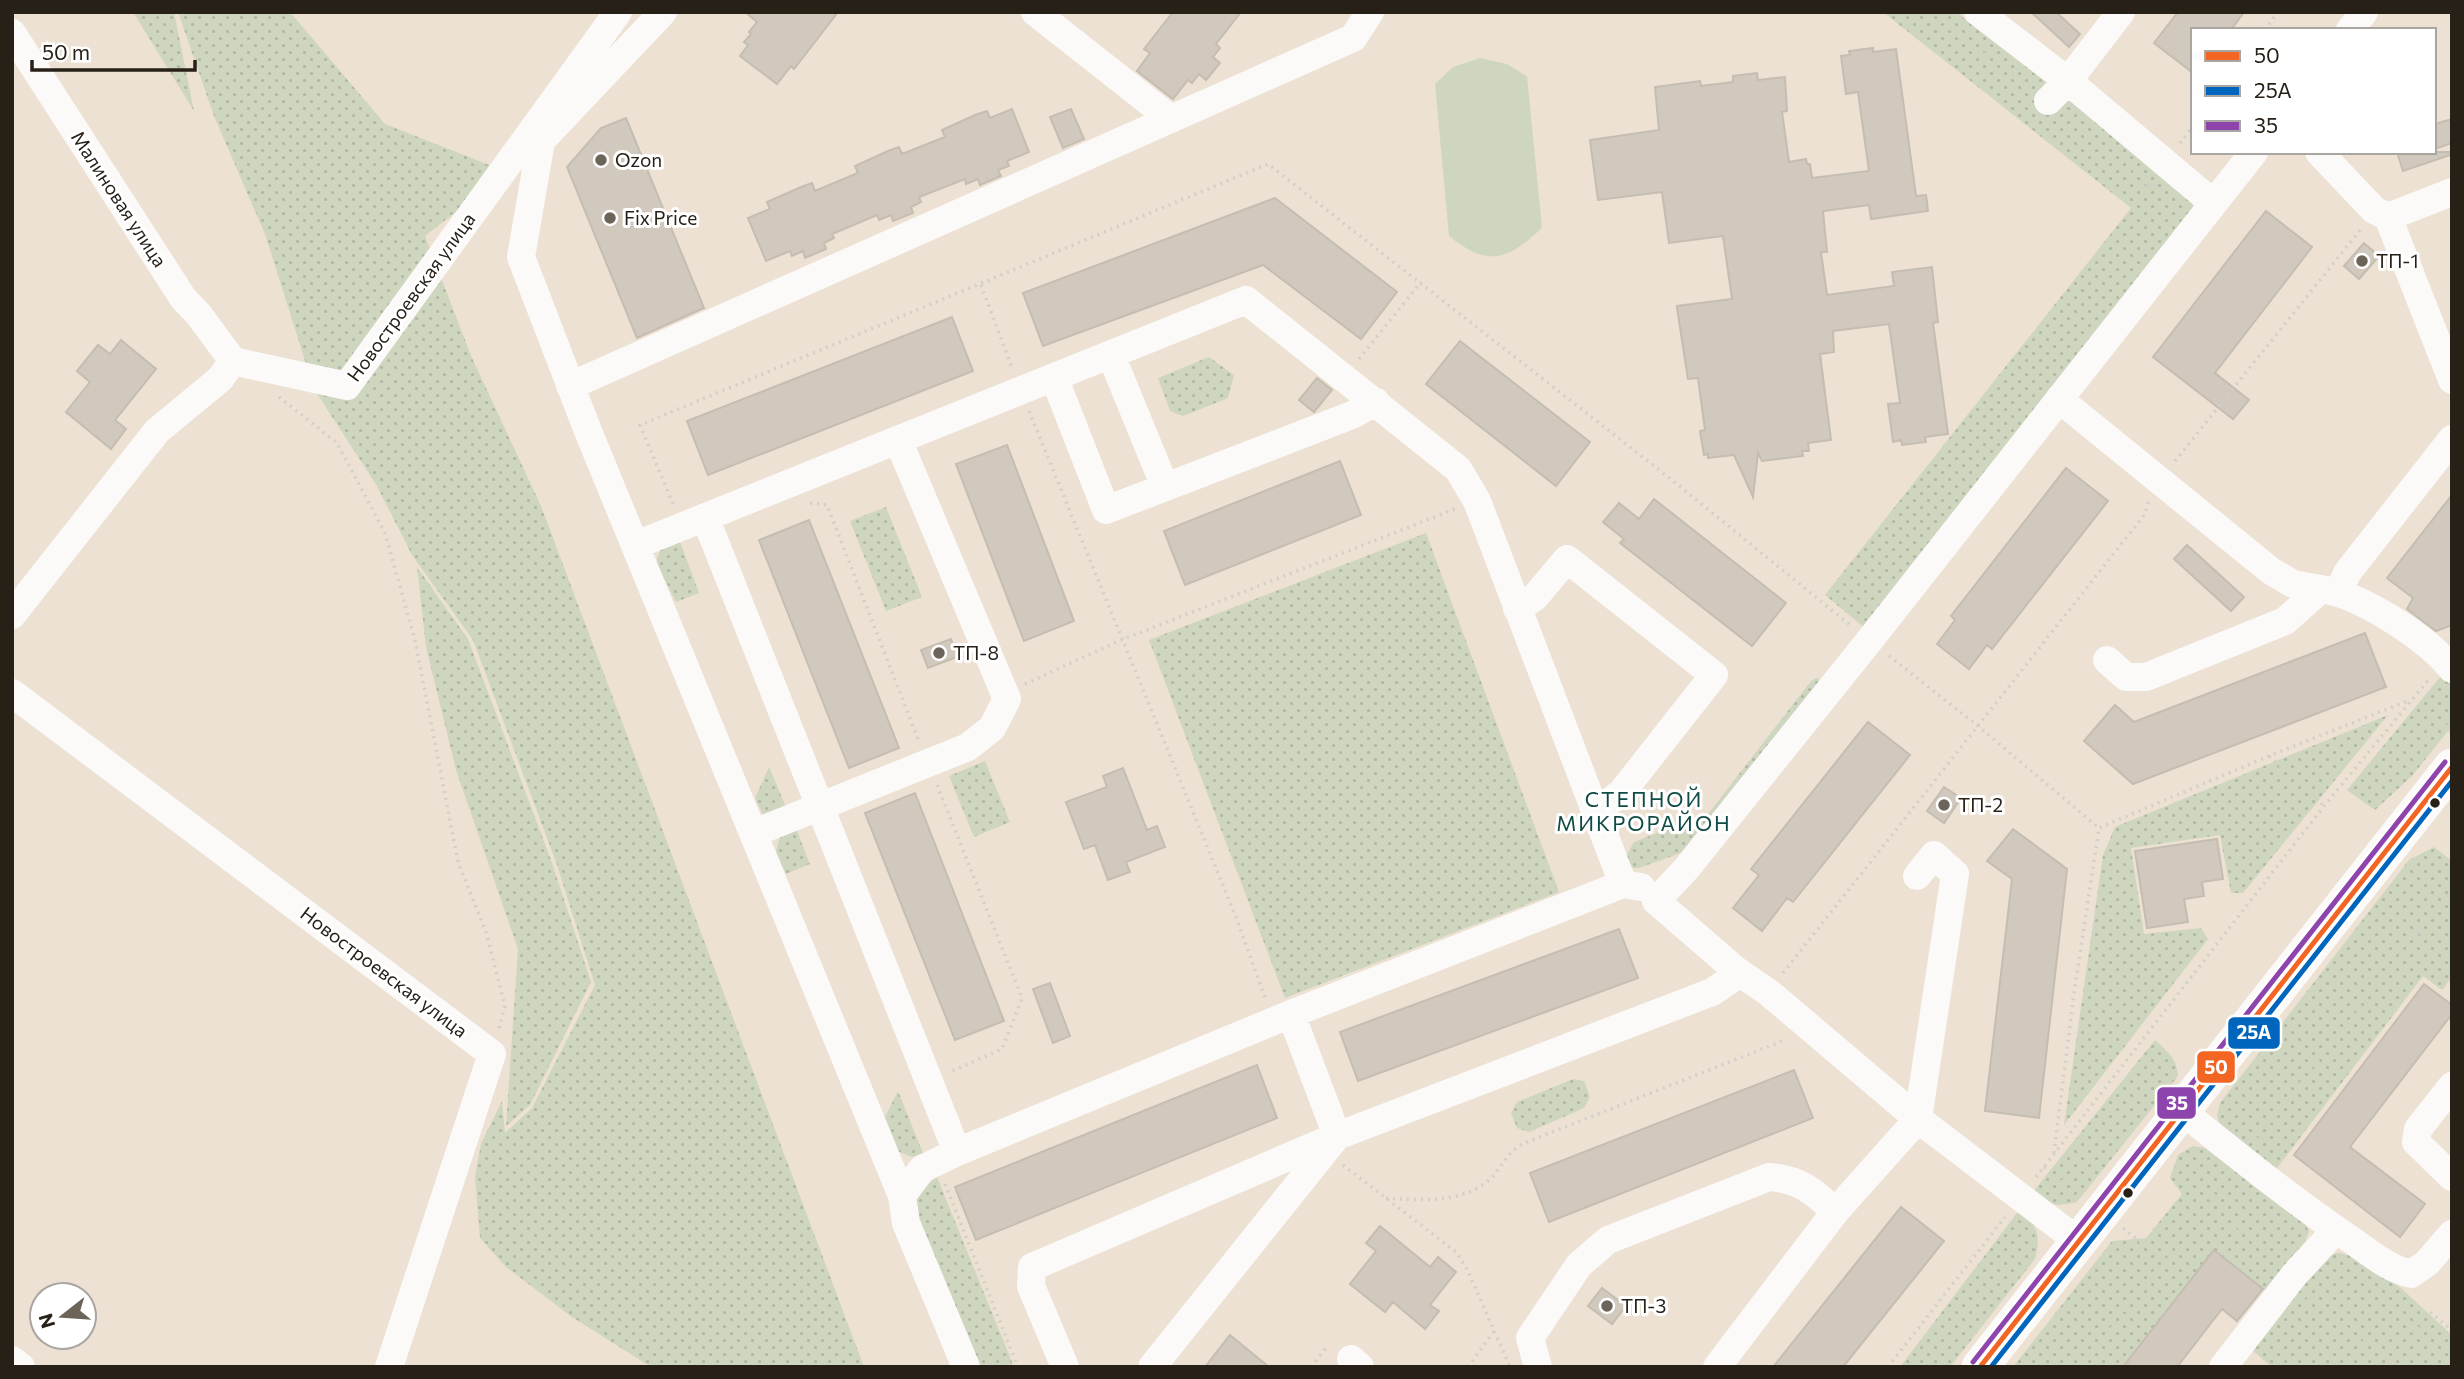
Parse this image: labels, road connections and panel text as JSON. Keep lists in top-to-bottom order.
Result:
{
  "streets": {
    "street": ["Малиновая улица", "Новостроевская улица"]
  },
  "crossings": [
    ["Малиновая улица", "Новостроевская улица"]
  ],
  "districts": ["СТЕПНОЙ МИКРОРАЙОН"],
  "places": [
    "Ozon",
    "Fix Price",
    "ТП-1",
    "ТП-8",
    "ТП-2",
    "ТП-3"
  ],
  "lines": ["transit line 35", "transit line 50", "transit line 25А"],
  "legend": ["50", "25А", "35"],
  "scale_bar": "50 m",
  "north": "left"
}
